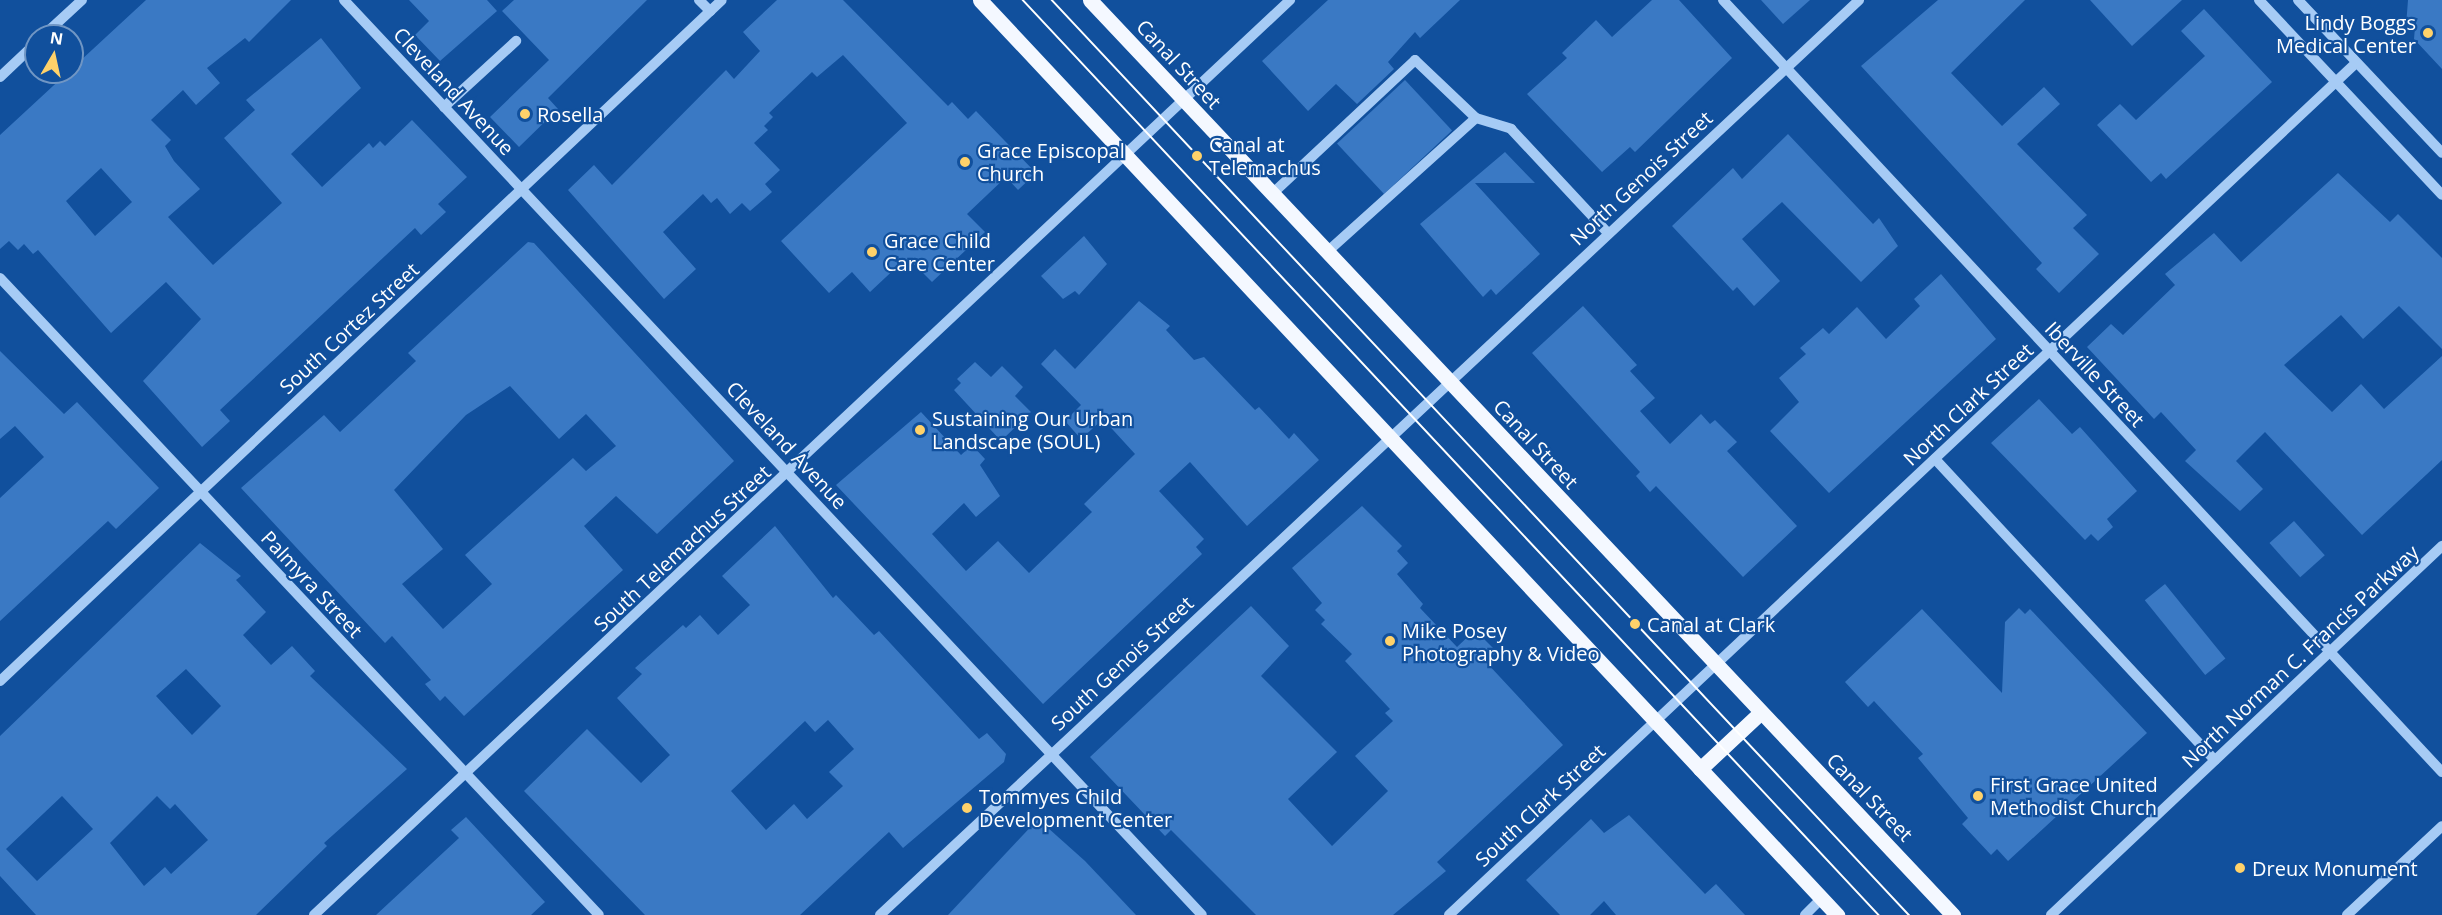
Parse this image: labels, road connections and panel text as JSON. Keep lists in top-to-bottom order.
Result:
{
  "streets": {
    "main road": ["Canal Street"],
    "street": [
      "Cleveland Avenue",
      "North Genois Street",
      "South Cortez Street",
      "Iberville Street",
      "North Clark Street",
      "South Telemachus Street",
      "Palmyra Street",
      "North Norman C. Francis Parkway",
      "South Genois Street",
      "South Clark Street"
    ]
  },
  "crossings": [
    ["Canal Street", "North Genois Street"],
    ["Canal Street", "North Clark Street"],
    ["Canal Street", "South Telemachus Street"],
    ["Cleveland Avenue", "South Cortez Street"],
    ["Cleveland Avenue", "South Telemachus Street"],
    ["Cleveland Avenue", "South Genois Street"],
    ["North Genois Street", "Iberville Street"],
    ["North Genois Street", "South Genois Street"],
    ["South Cortez Street", "Palmyra Street"],
    ["Iberville Street", "North Clark Street"],
    ["Iberville Street", "North Norman C. Francis Parkway"],
    ["North Clark Street", "South Clark Street"],
    ["South Telemachus Street", "Palmyra Street"]
  ],
  "places": [
    "Lindy Boggs Medical Center",
    "Rosella",
    "Canal at Telemachus",
    "Grace Episcopal Church",
    "Grace Child Care Center",
    "Sustaining Our Urban Landscape (SOUL)",
    "Canal at Clark",
    "Mike Posey Photography & Video",
    "First Grace United Methodist Church",
    "Tommyes Child Development Center",
    "Dreux Monument"
  ],
  "north": "top"
}
